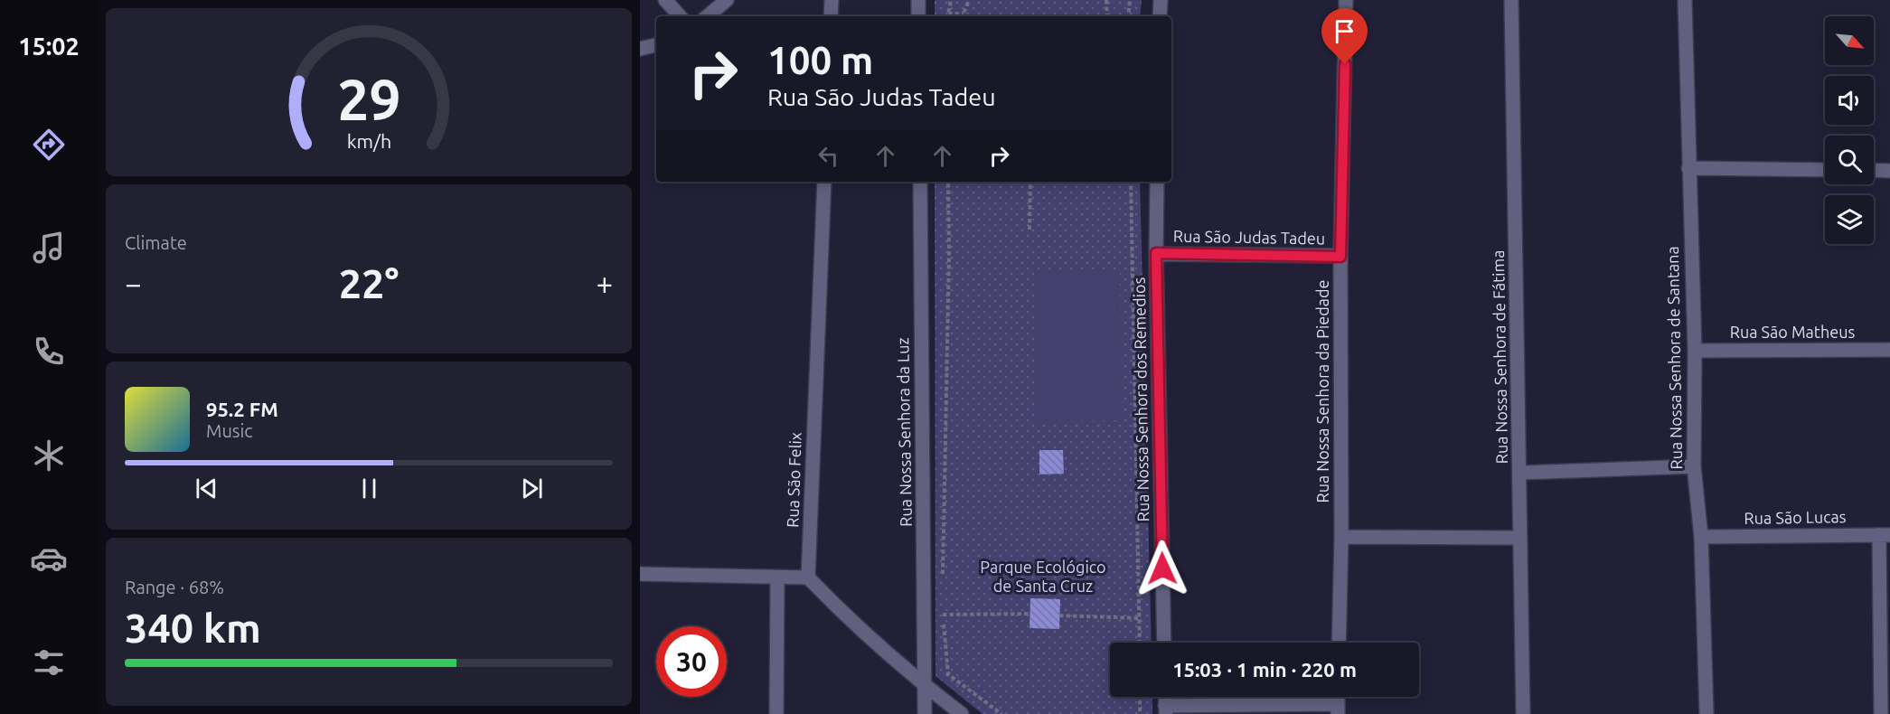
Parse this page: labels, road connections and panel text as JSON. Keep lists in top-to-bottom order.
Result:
{
  "streets": {
    "street": [
      "Rua São Judas Tadeu",
      "Rua São Matheus",
      "Rua Nossa Senhora de Fátima",
      "Rua Nossa Senhora de Santana",
      "Rua Nossa Senhora da Piedade",
      "Rua Nossa Senhora dos Remedios",
      "Rua Nossa Senhora da Luz",
      "Rua São Felix",
      "Rua São Lucas"
    ]
  },
  "crossings": [
    ["Rua São Judas Tadeu", "Rua Nossa Senhora da Piedade"],
    ["Rua São Judas Tadeu", "Rua Nossa Senhora dos Remedios"],
    ["Rua São Matheus", "Rua Nossa Senhora de Santana"],
    ["Rua Nossa Senhora de Santana", "Rua São Lucas"]
  ],
  "parks": ["Parque Ecológico de Santa Cruz"],
  "north": "bottom right",
  "page": {
    "tabs": "15:02",
    "turn": ["100 m", "Rua São Judas Tadeu"],
    "tile": [
      "Climate",
      ["Range · 68%", "340 km"]
    ],
    "heat": ["−", "22°", "+"],
    "song": ["95.2 FM", "Music"],
    "limit": "30",
    "trip": "15:03 · 1 min · 220 m",
    "gauge": ["29", "km/h"]
  }
}
